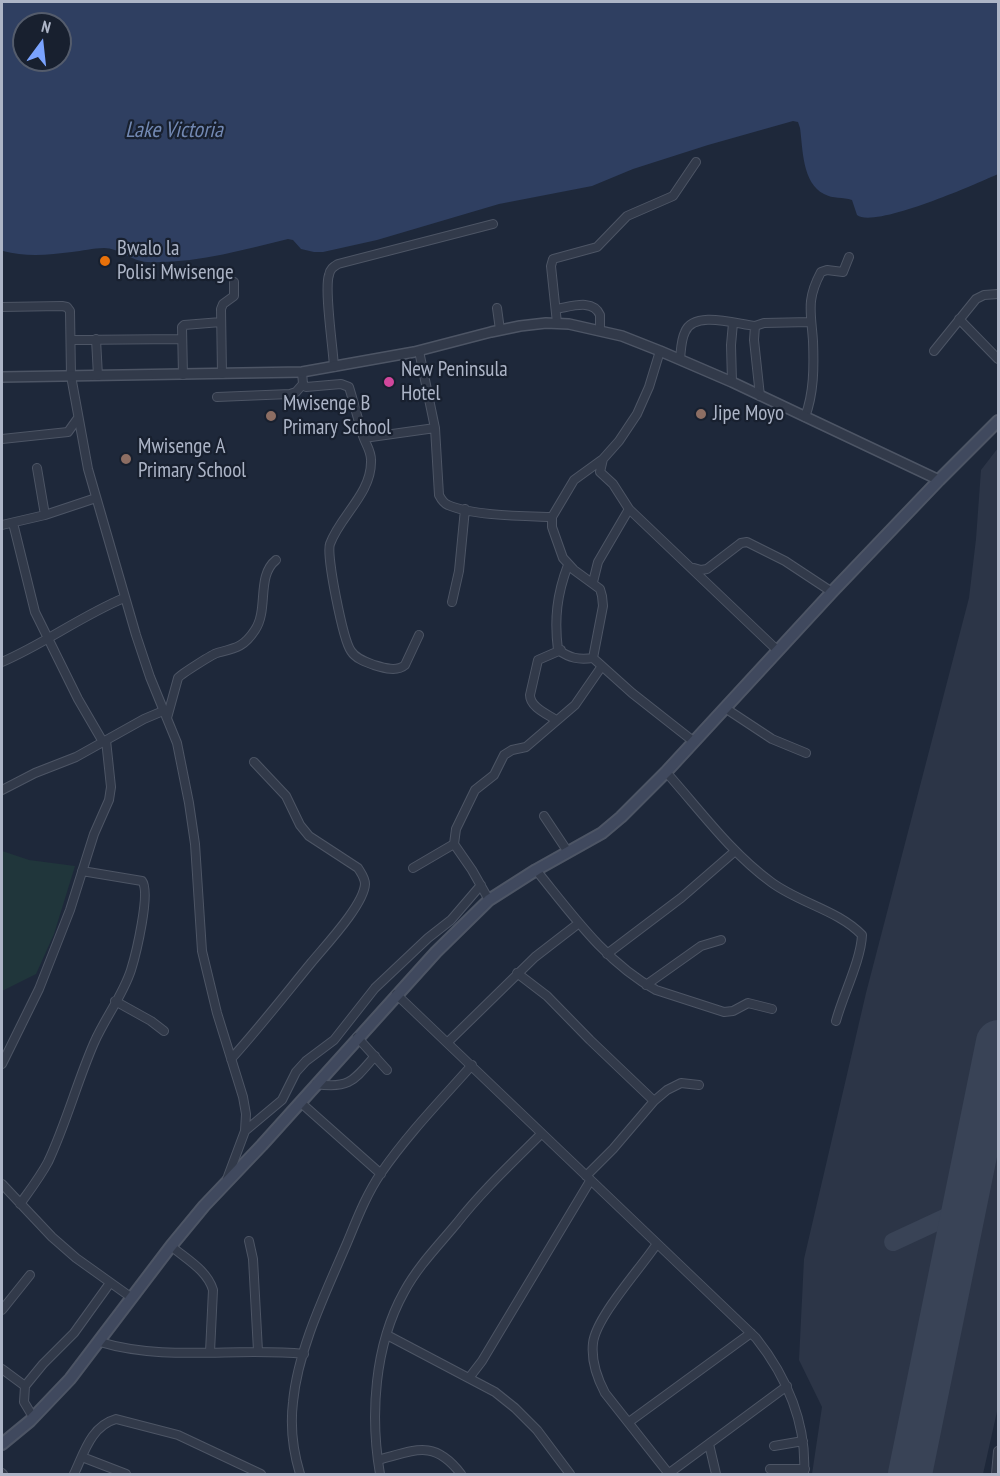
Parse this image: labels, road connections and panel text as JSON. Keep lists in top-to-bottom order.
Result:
{
  "water": ["Lake Victoria"],
  "places": [
    "Bwalo la Polisi Mwisenge",
    "New Peninsula Hotel",
    "Jipe Moyo",
    "Mwisenge B Primary School",
    "Mwisenge A Primary School"
  ],
  "north": "top"
}
